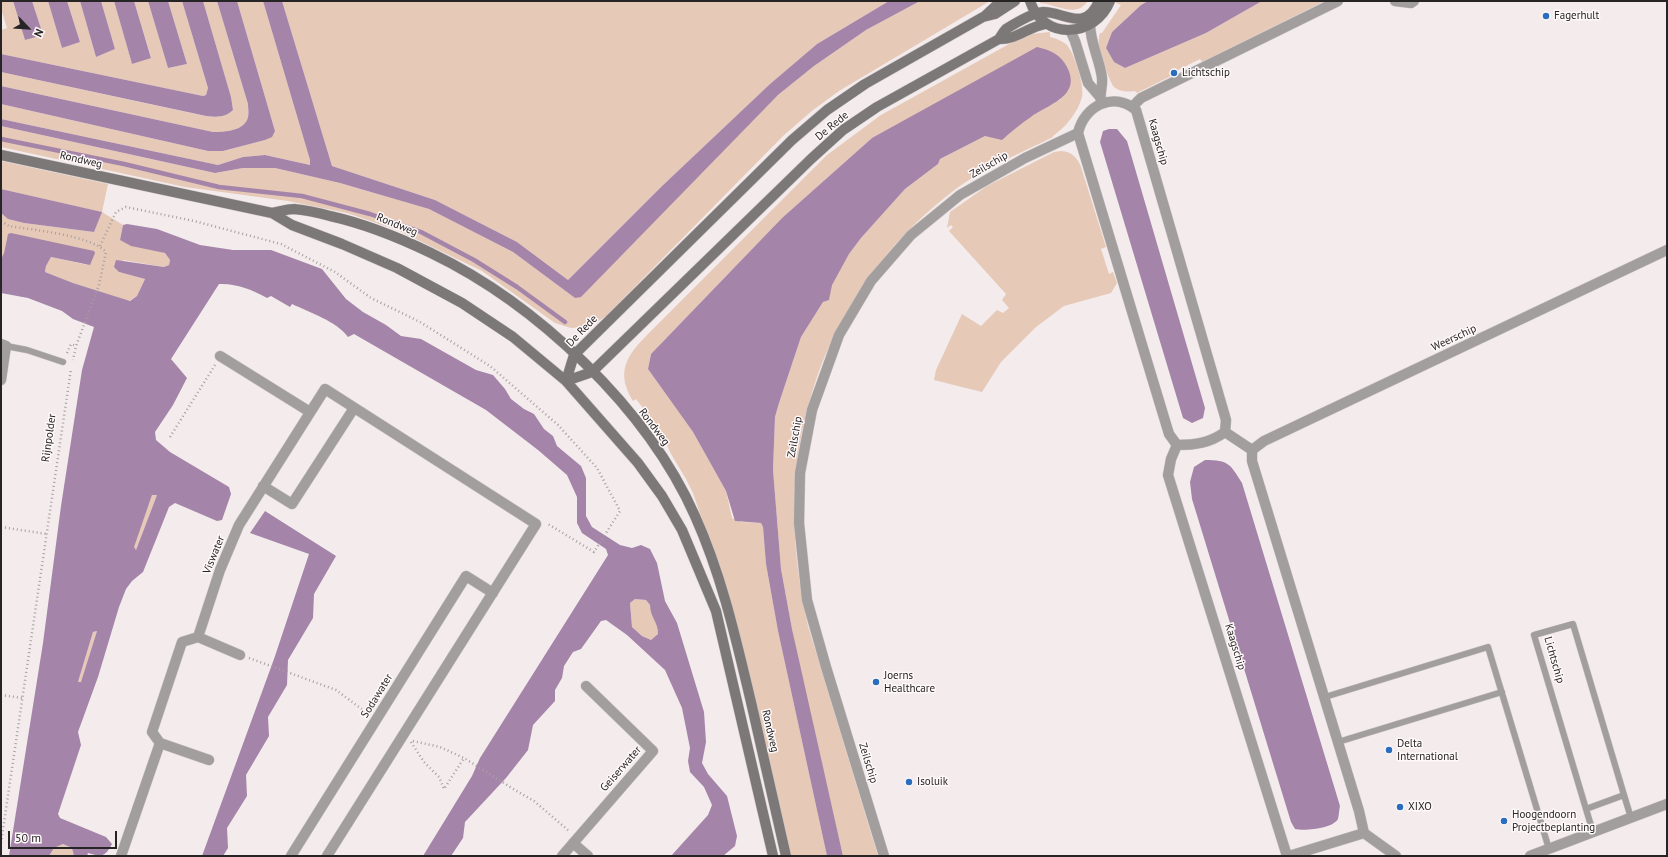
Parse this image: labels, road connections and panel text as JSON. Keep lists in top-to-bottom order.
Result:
{
  "streets": {
    "main road": ["De Rede", "Rondweg"],
    "street": [
      "Kaagschip",
      "Zeilschip",
      "Weerschip",
      "Viswater",
      "Sodawater",
      "Geiserwater"
    ],
    "lane": ["Lichtschip"],
    "path": ["Rijnpolder"]
  },
  "crossings": [
    ["De Rede", "Rondweg"]
  ],
  "places": [
    "Fagerhult",
    "Lichtschip",
    "Joerns Healthcare",
    "Delta International",
    "Isoluik",
    "XIXO",
    "Hoogendoorn Projectbeplanting"
  ],
  "scale_bar": "50 m",
  "north": "bottom right"
}
